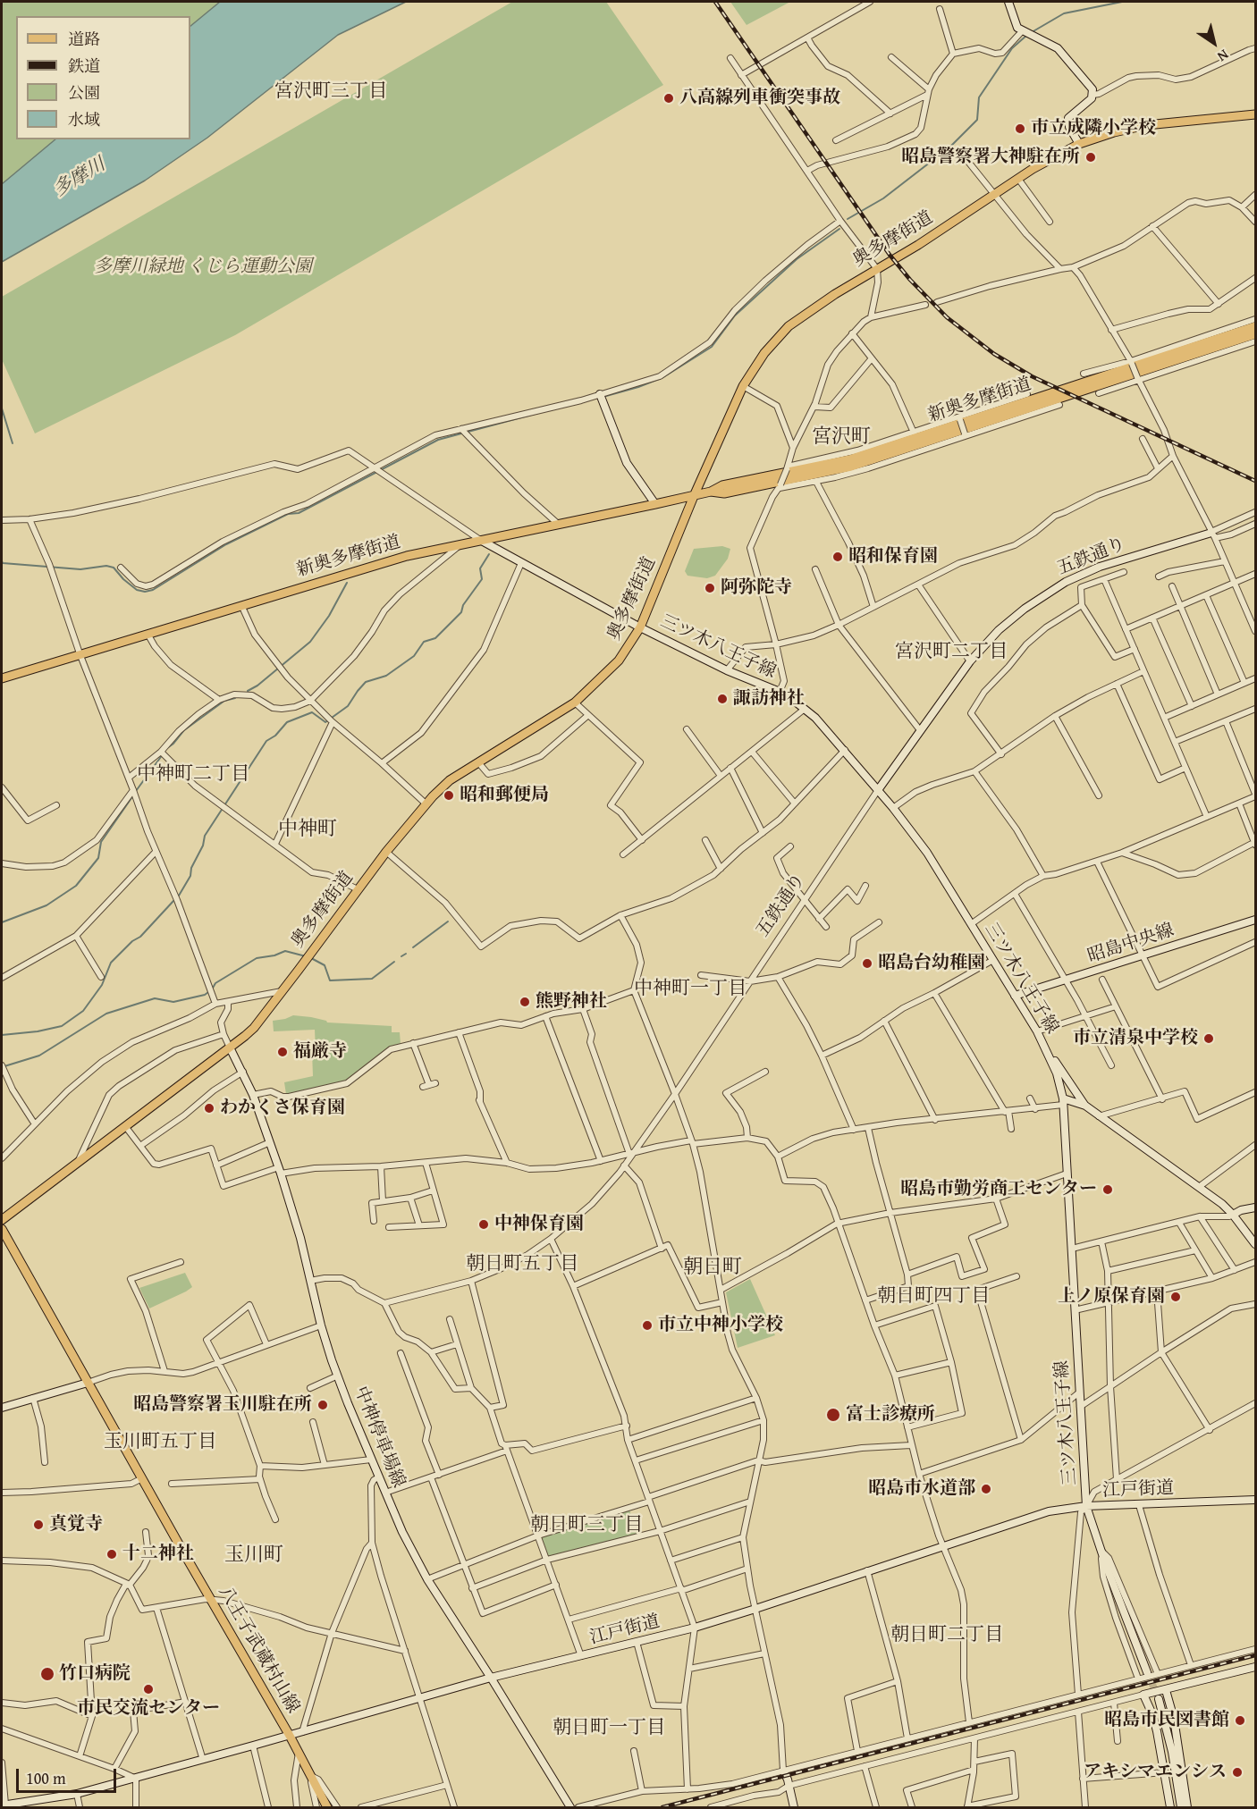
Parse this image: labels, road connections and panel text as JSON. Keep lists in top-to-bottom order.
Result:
{
  "streets": {
    "main road": [
      "奥多摩街道",
      "新奥多摩街道",
      "五鉄通り",
      "三ツ木八王子線",
      "昭島中央線",
      "中神停車場線",
      "江戸街道",
      "八王子武蔵村山線"
    ]
  },
  "crossings": [
    ["奥多摩街道", "新奥多摩街道"],
    ["奥多摩街道", "三ツ木八王子線"],
    ["奥多摩街道", "中神停車場線"],
    ["新奥多摩街道", "三ツ木八王子線"],
    ["五鉄通り", "三ツ木八王子線"],
    ["三ツ木八王子線", "昭島中央線"],
    ["三ツ木八王子線", "江戸街道"],
    ["中神停車場線", "江戸街道"],
    ["江戸街道", "八王子武蔵村山線"]
  ],
  "districts": [
    "宮沢町三丁目",
    "宮沢町",
    "宮沢町二丁目",
    "中神町二丁目",
    "中神町",
    "中神町一丁目",
    "朝日町五丁目",
    "朝日町",
    "朝日町四丁目",
    "玉川町五丁目",
    "朝日町三丁目",
    "玉川町",
    "朝日町二丁目",
    "朝日町一丁目"
  ],
  "water": ["多摩川"],
  "parks": ["多摩川緑地 くじら運動公園"],
  "places": [
    "八高線列車衝突事故",
    "市立成隣小学校",
    "昭島警察署大神駐在所",
    "昭和保育園",
    "阿弥陀寺",
    "諏訪神社",
    "昭和郵便局",
    "昭島台幼稚園",
    "熊野神社",
    "市立清泉中学校",
    "福厳寺",
    "わかくさ保育園",
    "昭島市勤労商工センター",
    "中神保育園",
    "上ノ原保育園",
    "市立中神小学校",
    "昭島警察署玉川駐在所",
    "富士診療所",
    "昭島市水道部",
    "真覚寺",
    "十二神社",
    "竹口病院",
    "市民交流センター",
    "昭島市民図書館",
    "アキシマエンシス"
  ],
  "legend": [
    "道路",
    "鉄道",
    "公園",
    "水域"
  ],
  "scale_bar": "100 m",
  "north": "bottom right"
}
